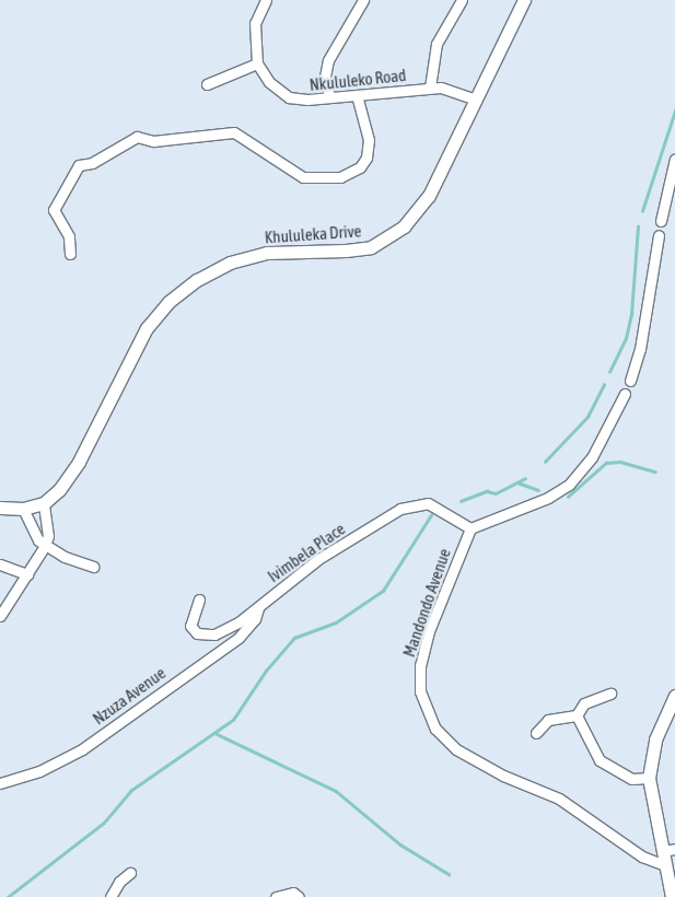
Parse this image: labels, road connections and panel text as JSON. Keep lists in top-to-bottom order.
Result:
{
  "streets": {
    "street": [
      "Nkululeko Road",
      "Khululeka Drive",
      "Ivimbela Place",
      "Mandondo Avenue",
      "Nzuza Avenue"
    ]
  },
  "crossings": [
    ["Nkululeko Road", "Khululeka Drive"],
    ["Ivimbela Place", "Mandondo Avenue"],
    ["Ivimbela Place", "Nzuza Avenue"]
  ]
}
